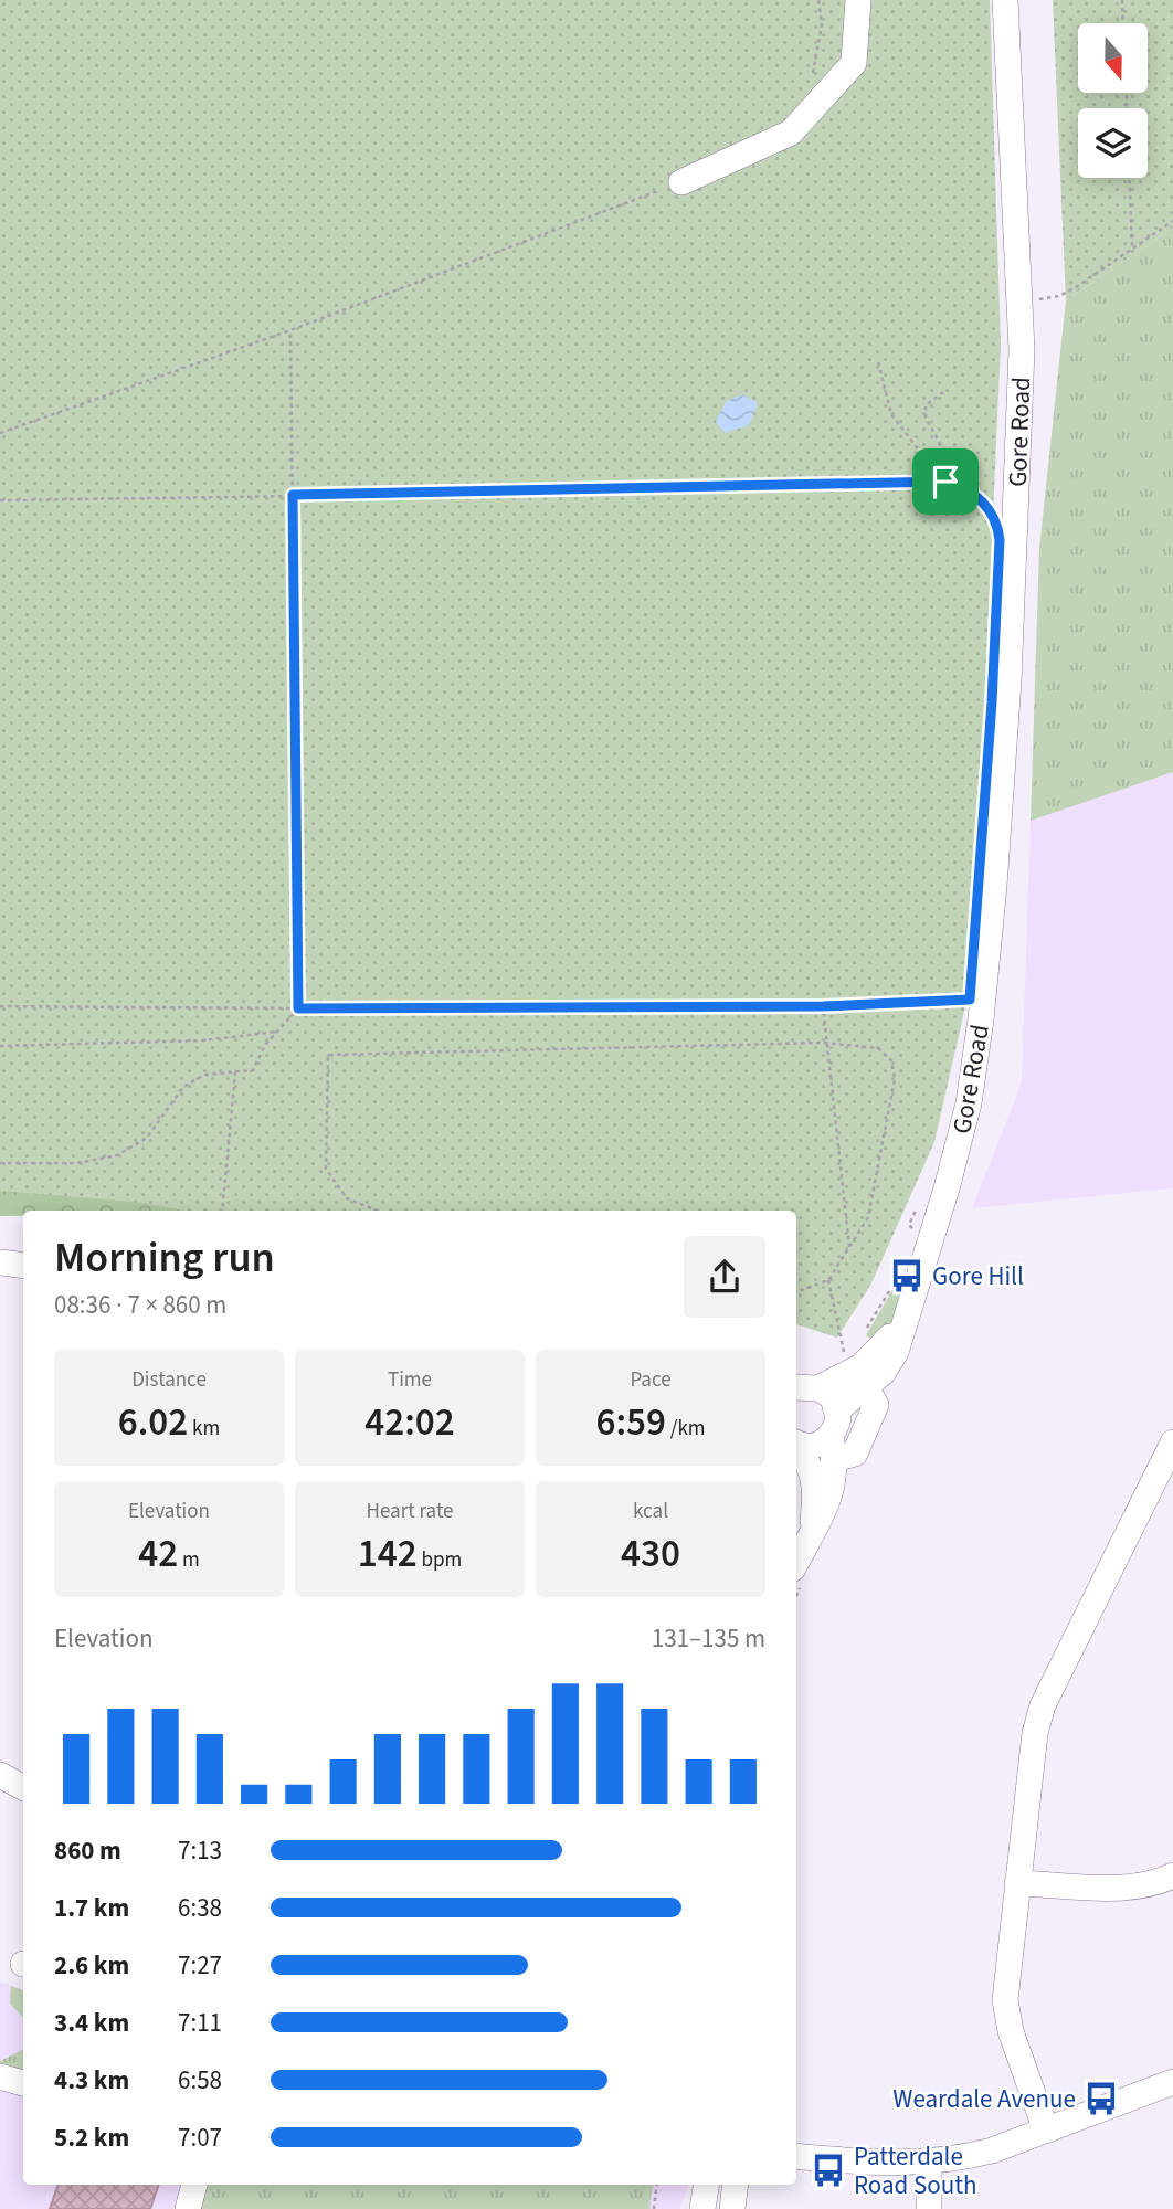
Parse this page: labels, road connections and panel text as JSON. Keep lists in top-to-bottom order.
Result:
{
  "streets": {
    "street": ["Gore Road"]
  },
  "places": {
    "bus stop": ["Gore Hill", "Weardale Avenue", "Patterdale Road South"]
  },
  "north": "bottom",
  "page": {
    "heading": ["Morning run", "08:36 · 7 × 860 m"],
    "stats": [
      ["Distance", "6.02 km"],
      ["Time", "42:02"],
      ["Pace", "6:59 /km"],
      ["Elevation", "42 m"],
      ["Heart rate", "142 bpm"],
      ["kcal", "430"]
    ],
    "chart": ["Elevation", "131–135 m"],
    "list": [
      {
        "name": "860 m",
        "note": "7:13"
      },
      {
        "name": "1.7 km",
        "note": "6:38"
      },
      {
        "name": "2.6 km",
        "note": "7:27"
      },
      {
        "name": "3.4 km",
        "note": "7:11"
      },
      {
        "name": "4.3 km",
        "note": "6:58"
      },
      {
        "name": "5.2 km",
        "note": "7:07"
      }
    ]
  }
}
